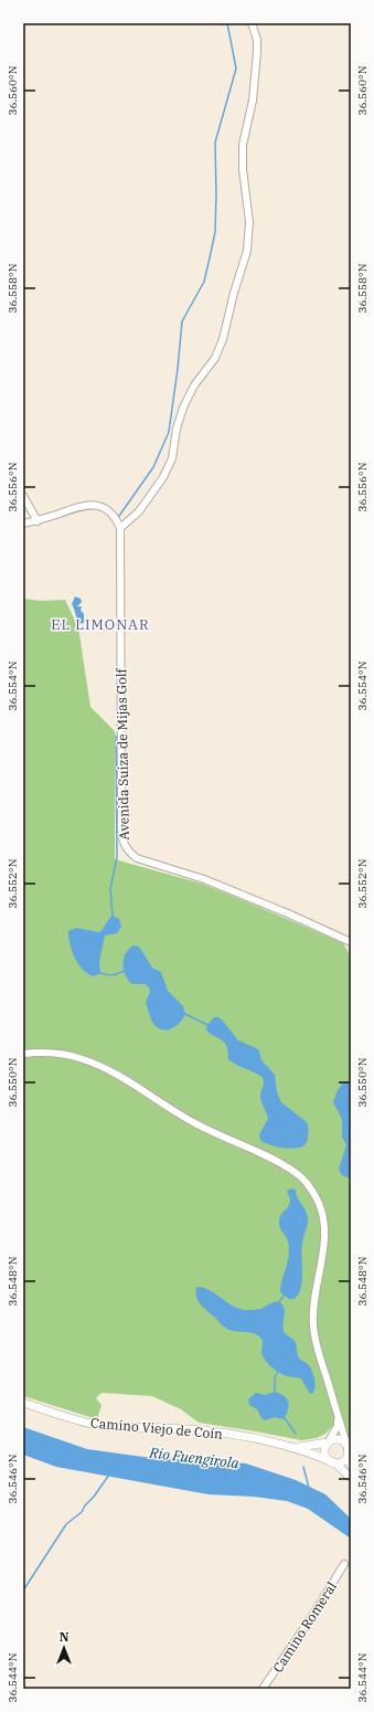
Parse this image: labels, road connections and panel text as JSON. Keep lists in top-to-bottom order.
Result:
{
  "streets": {
    "street": ["Avenida Suiza de Mijas Golf", "Camino Viejo de Coín", "Camino Romeral"]
  },
  "districts": ["EL LIMONAR"],
  "water": ["Rio Fuengirola"],
  "north": "top",
  "coordinates": [
    "36.560°N",
    "36.558°N",
    "36.556°N",
    "36.554°N",
    "36.552°N",
    "36.550°N",
    "36.548°N",
    "36.546°N",
    "36.544°N"
  ]
}
